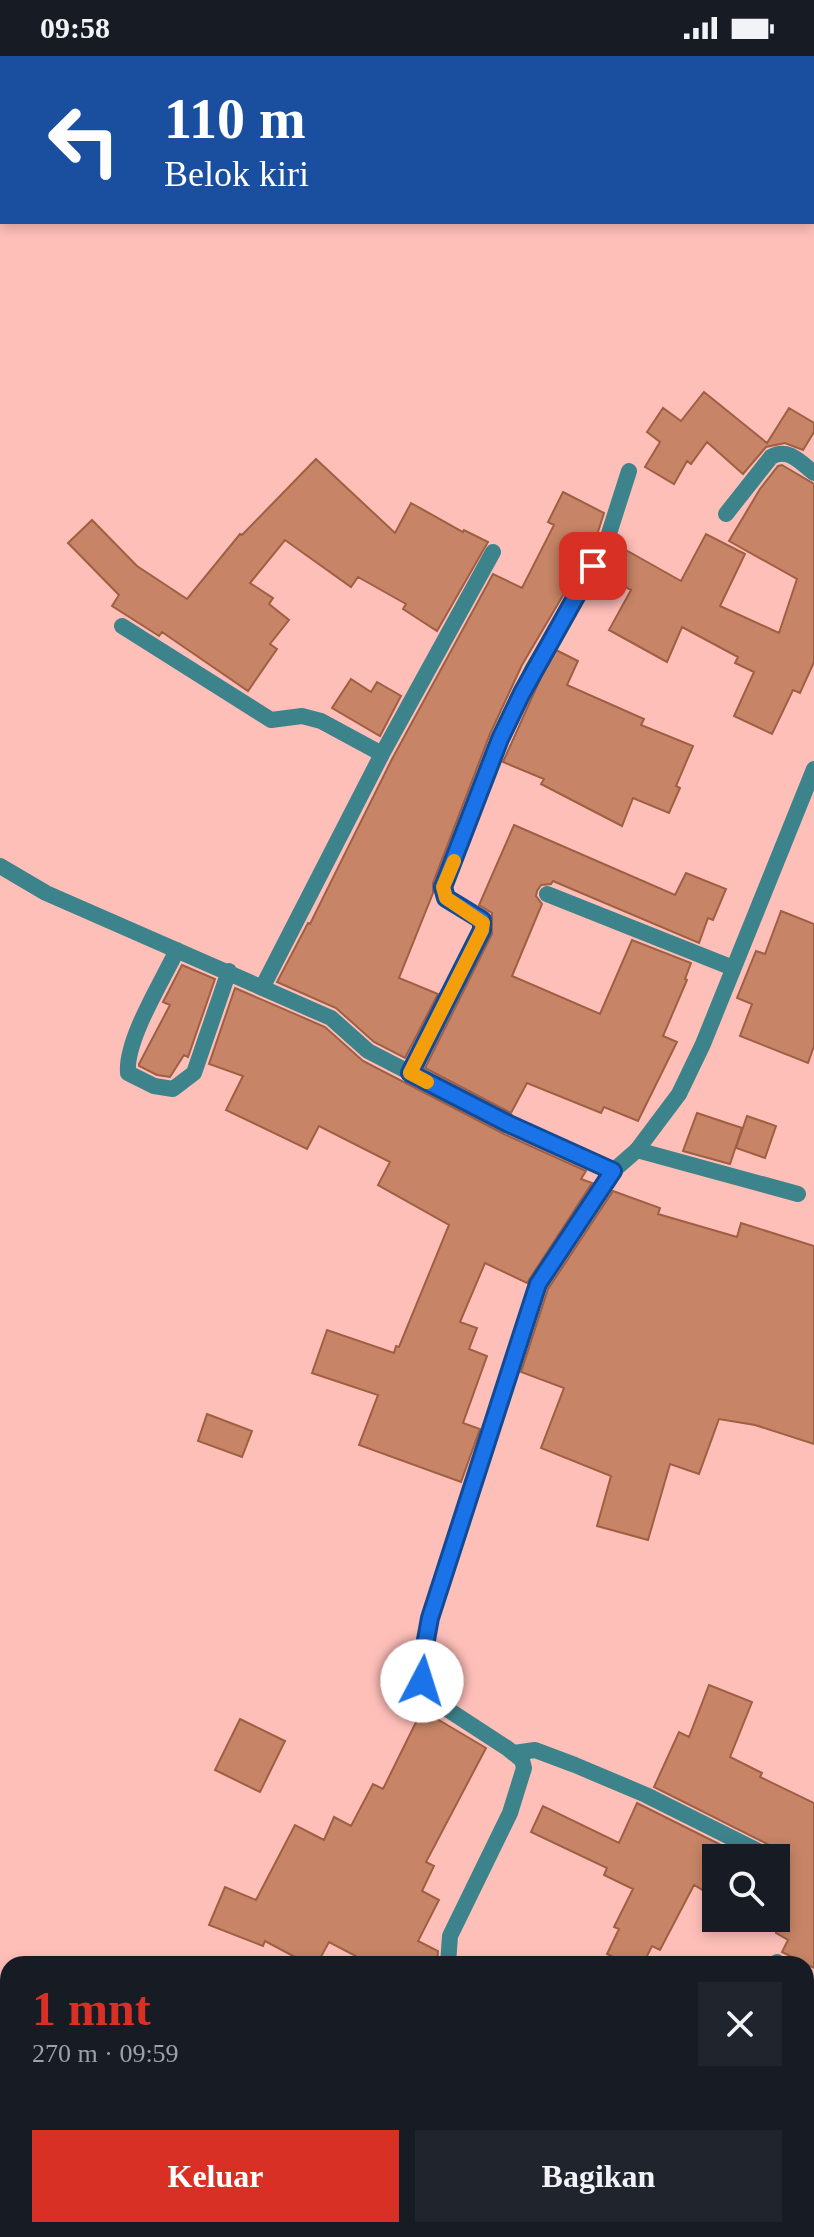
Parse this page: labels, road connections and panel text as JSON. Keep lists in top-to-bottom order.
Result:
{
  "page": {
    "status": "09:58",
    "turn": ["110 m", "Belok kiri"],
    "heading": ["1 mnt", "270 m · 09:59"],
    "buttons": ["Keluar", "Bagikan"]
  }
}
